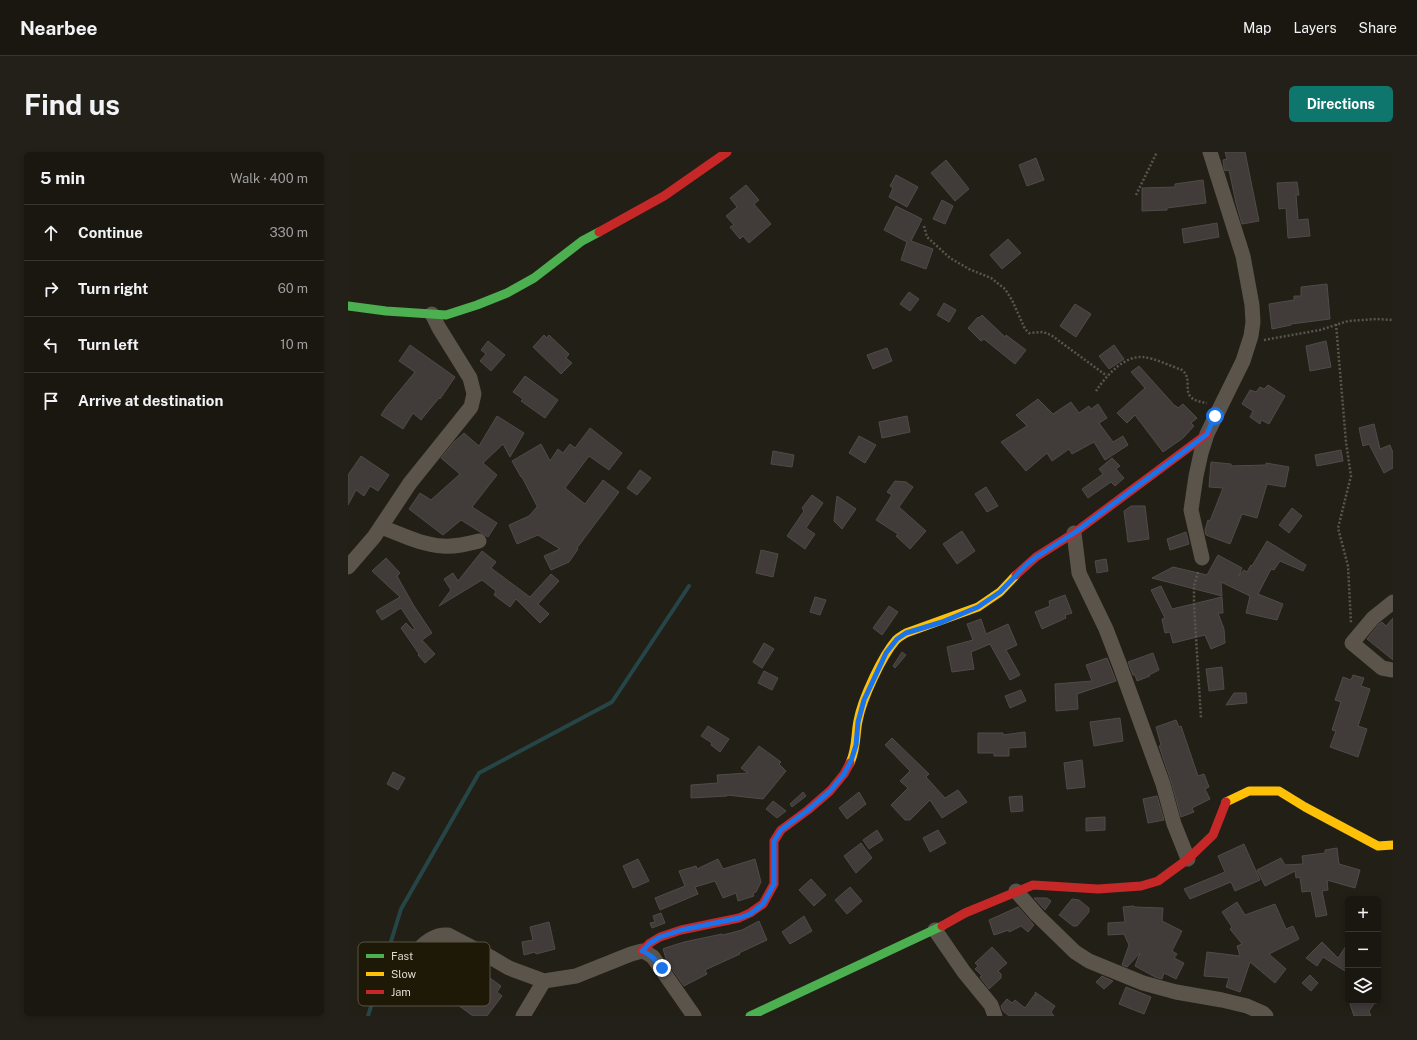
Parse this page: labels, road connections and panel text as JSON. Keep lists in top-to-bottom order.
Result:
{
  "legend": ["Fast", "Slow", "Jam"],
  "page": {
    "header": "Nearbee",
    "nav": ["Map", "Layers", "Share"],
    "buttons": "Directions",
    "title": "Find us",
    "heading": ["5 min", "Walk · 400 m"],
    "list": [
      ["Continue", "330 m"],
      ["Turn right", "60 m"],
      ["Turn left", "10 m"],
      "Arrive at destination"
    ],
    "map_buttons": ["+", "−"]
  }
}
